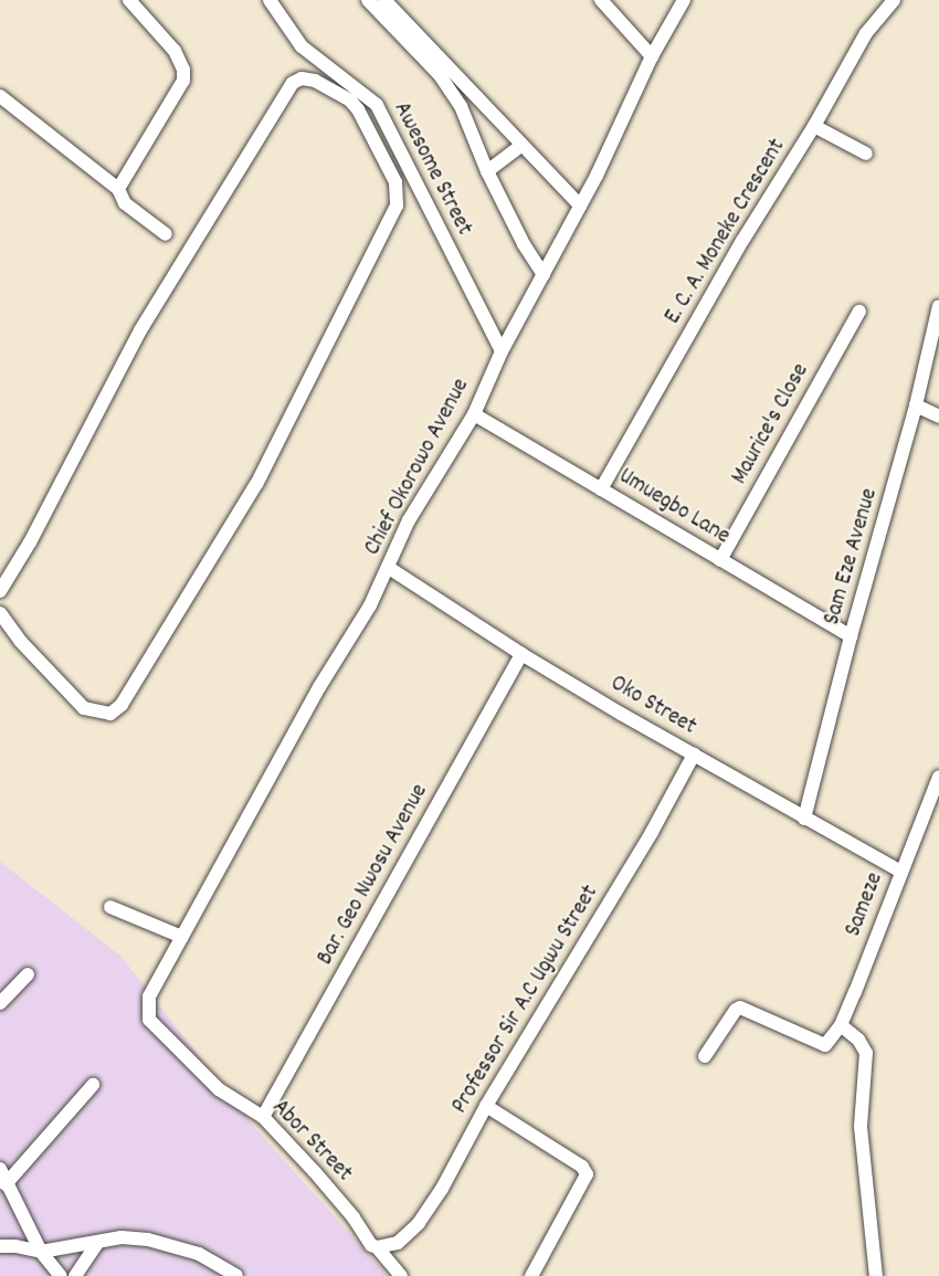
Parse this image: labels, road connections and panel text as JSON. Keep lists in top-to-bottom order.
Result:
{
  "streets": {
    "street": [
      "Awesome Street",
      "E. C. A. Moneke Crescent",
      "Maurice's Close",
      "Chief Okorowo Avenue",
      "Umuegbo Lane",
      "Sam Eze Avenue",
      "Oko Street",
      "Bar. Geo Nwosu Avenue",
      "Sameze",
      "Professor Sir A.C Ugwu Street",
      "Abor Street"
    ]
  },
  "crossings": [
    ["Awesome Street", "Chief Okorowo Avenue"],
    ["E. C. A. Moneke Crescent", "Umuegbo Lane"],
    ["Maurice's Close", "Umuegbo Lane"],
    ["Chief Okorowo Avenue", "Umuegbo Lane"],
    ["Chief Okorowo Avenue", "Oko Street"],
    ["Chief Okorowo Avenue", "Abor Street"],
    ["Umuegbo Lane", "Sam Eze Avenue"],
    ["Sam Eze Avenue", "Oko Street"],
    ["Oko Street", "Bar. Geo Nwosu Avenue"],
    ["Oko Street", "Sameze"],
    ["Oko Street", "Professor Sir A.C Ugwu Street"],
    ["Bar. Geo Nwosu Avenue", "Abor Street"],
    ["Professor Sir A.C Ugwu Street", "Abor Street"]
  ]
}
